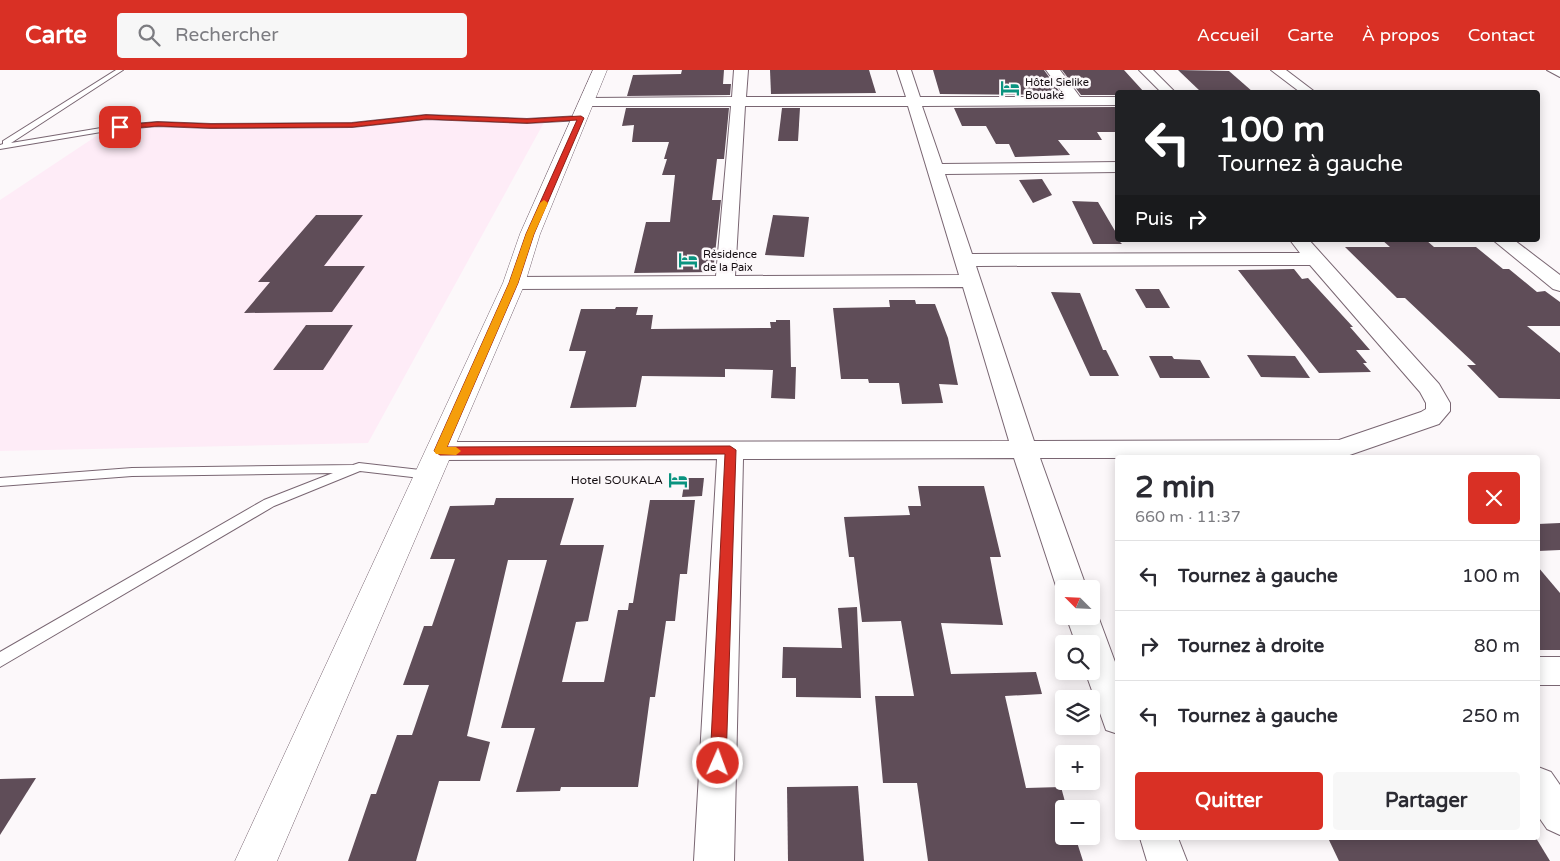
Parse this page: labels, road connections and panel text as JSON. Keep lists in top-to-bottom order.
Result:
{
  "places": {
    "hotel": ["Hôtel Sielike Bouaké", "Résidence de la Paix", "Hotel SOUKALA"]
  },
  "north": "top left",
  "page": {
    "header": "Carte",
    "search": "Rechercher",
    "nav": [
      "Accueil",
      "Carte",
      "À propos",
      "Contact"
    ],
    "turn": ["100 m", "Tournez à gauche"],
    "then": "Puis",
    "heading": ["2 min", "660 m · 11:37"],
    "list": [
      {
        "name": "Tournez à gauche",
        "value": "100 m"
      },
      {
        "name": "Tournez à droite",
        "value": "80 m"
      },
      {
        "name": "Tournez à gauche",
        "value": "250 m"
      }
    ],
    "map_buttons": ["+", "−"],
    "buttons": ["Quitter", "Partager"]
  }
}
